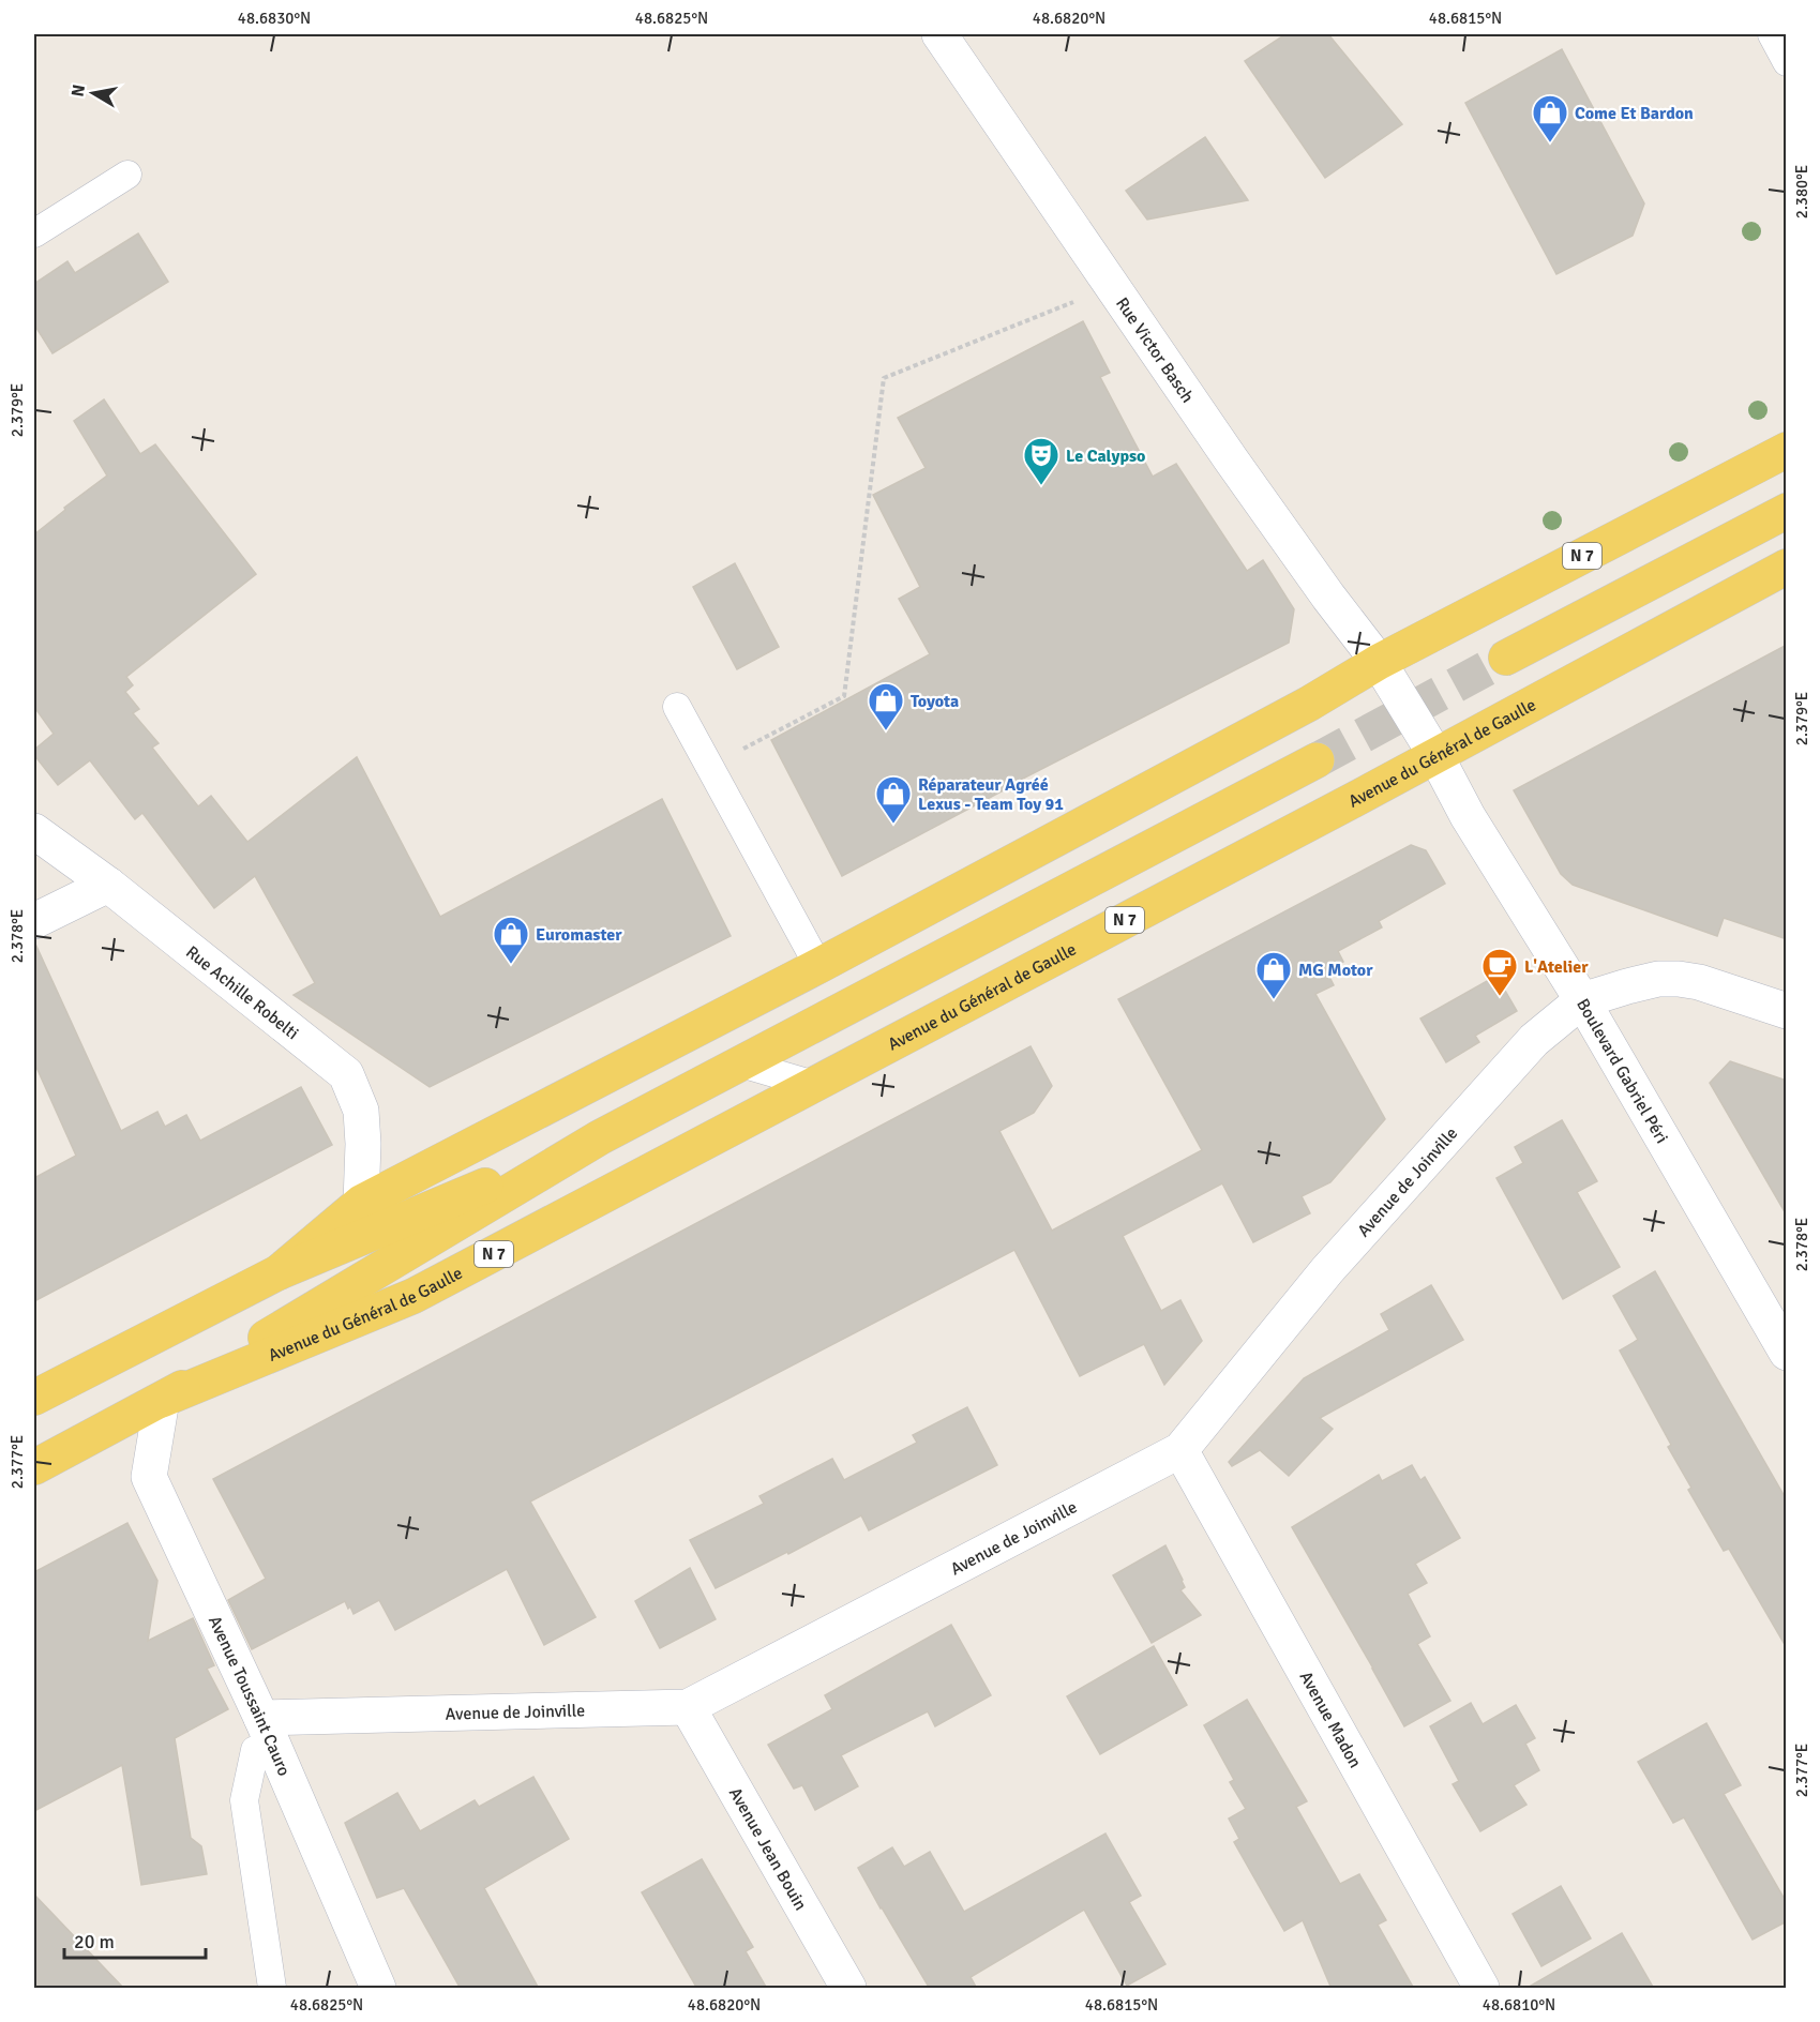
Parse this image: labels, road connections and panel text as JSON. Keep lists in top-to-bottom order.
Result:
{
  "streets": {
    "main road": ["N 7", "Avenue du Général de Gaulle"],
    "street": [
      "Rue Victor Basch",
      "Rue Achille Robelti",
      "Boulevard Gabriel Péri",
      "Avenue de Joinville",
      "Avenue Toussaint Cauro",
      "Avenue Madon",
      "Avenue Jean Bouin"
    ]
  },
  "crossings": [
    ["Rue Victor Basch", "Avenue du Général de Gaulle"],
    ["Rue Victor Basch", "Boulevard Gabriel Péri"],
    ["Avenue du Général de Gaulle", "Rue Achille Robelti"],
    ["Avenue du Général de Gaulle", "Boulevard Gabriel Péri"],
    ["Avenue du Général de Gaulle", "Avenue Toussaint Cauro"],
    ["Boulevard Gabriel Péri", "Avenue de Joinville"],
    ["Avenue de Joinville", "Avenue Toussaint Cauro"],
    ["Avenue de Joinville", "Avenue Madon"],
    ["Avenue de Joinville", "Avenue Jean Bouin"]
  ],
  "places": {
    "shop": [
      "Come Et Bardon",
      "Toyota",
      "Réparateur Agréé Lexus - Team Toy 91",
      "Euromaster",
      "MG Motor"
    ],
    "theatre": ["Le Calypso"],
    "cafe": ["L'Atelier"]
  },
  "scale_bar": "20 m",
  "north": "left",
  "coordinates": [
    "48.6830°N",
    "48.6825°N",
    "48.6820°N",
    "48.6815°N",
    "2.380°E",
    "2.379°E",
    "2.378°E",
    "2.377°E",
    "48.6810°N"
  ]
}
